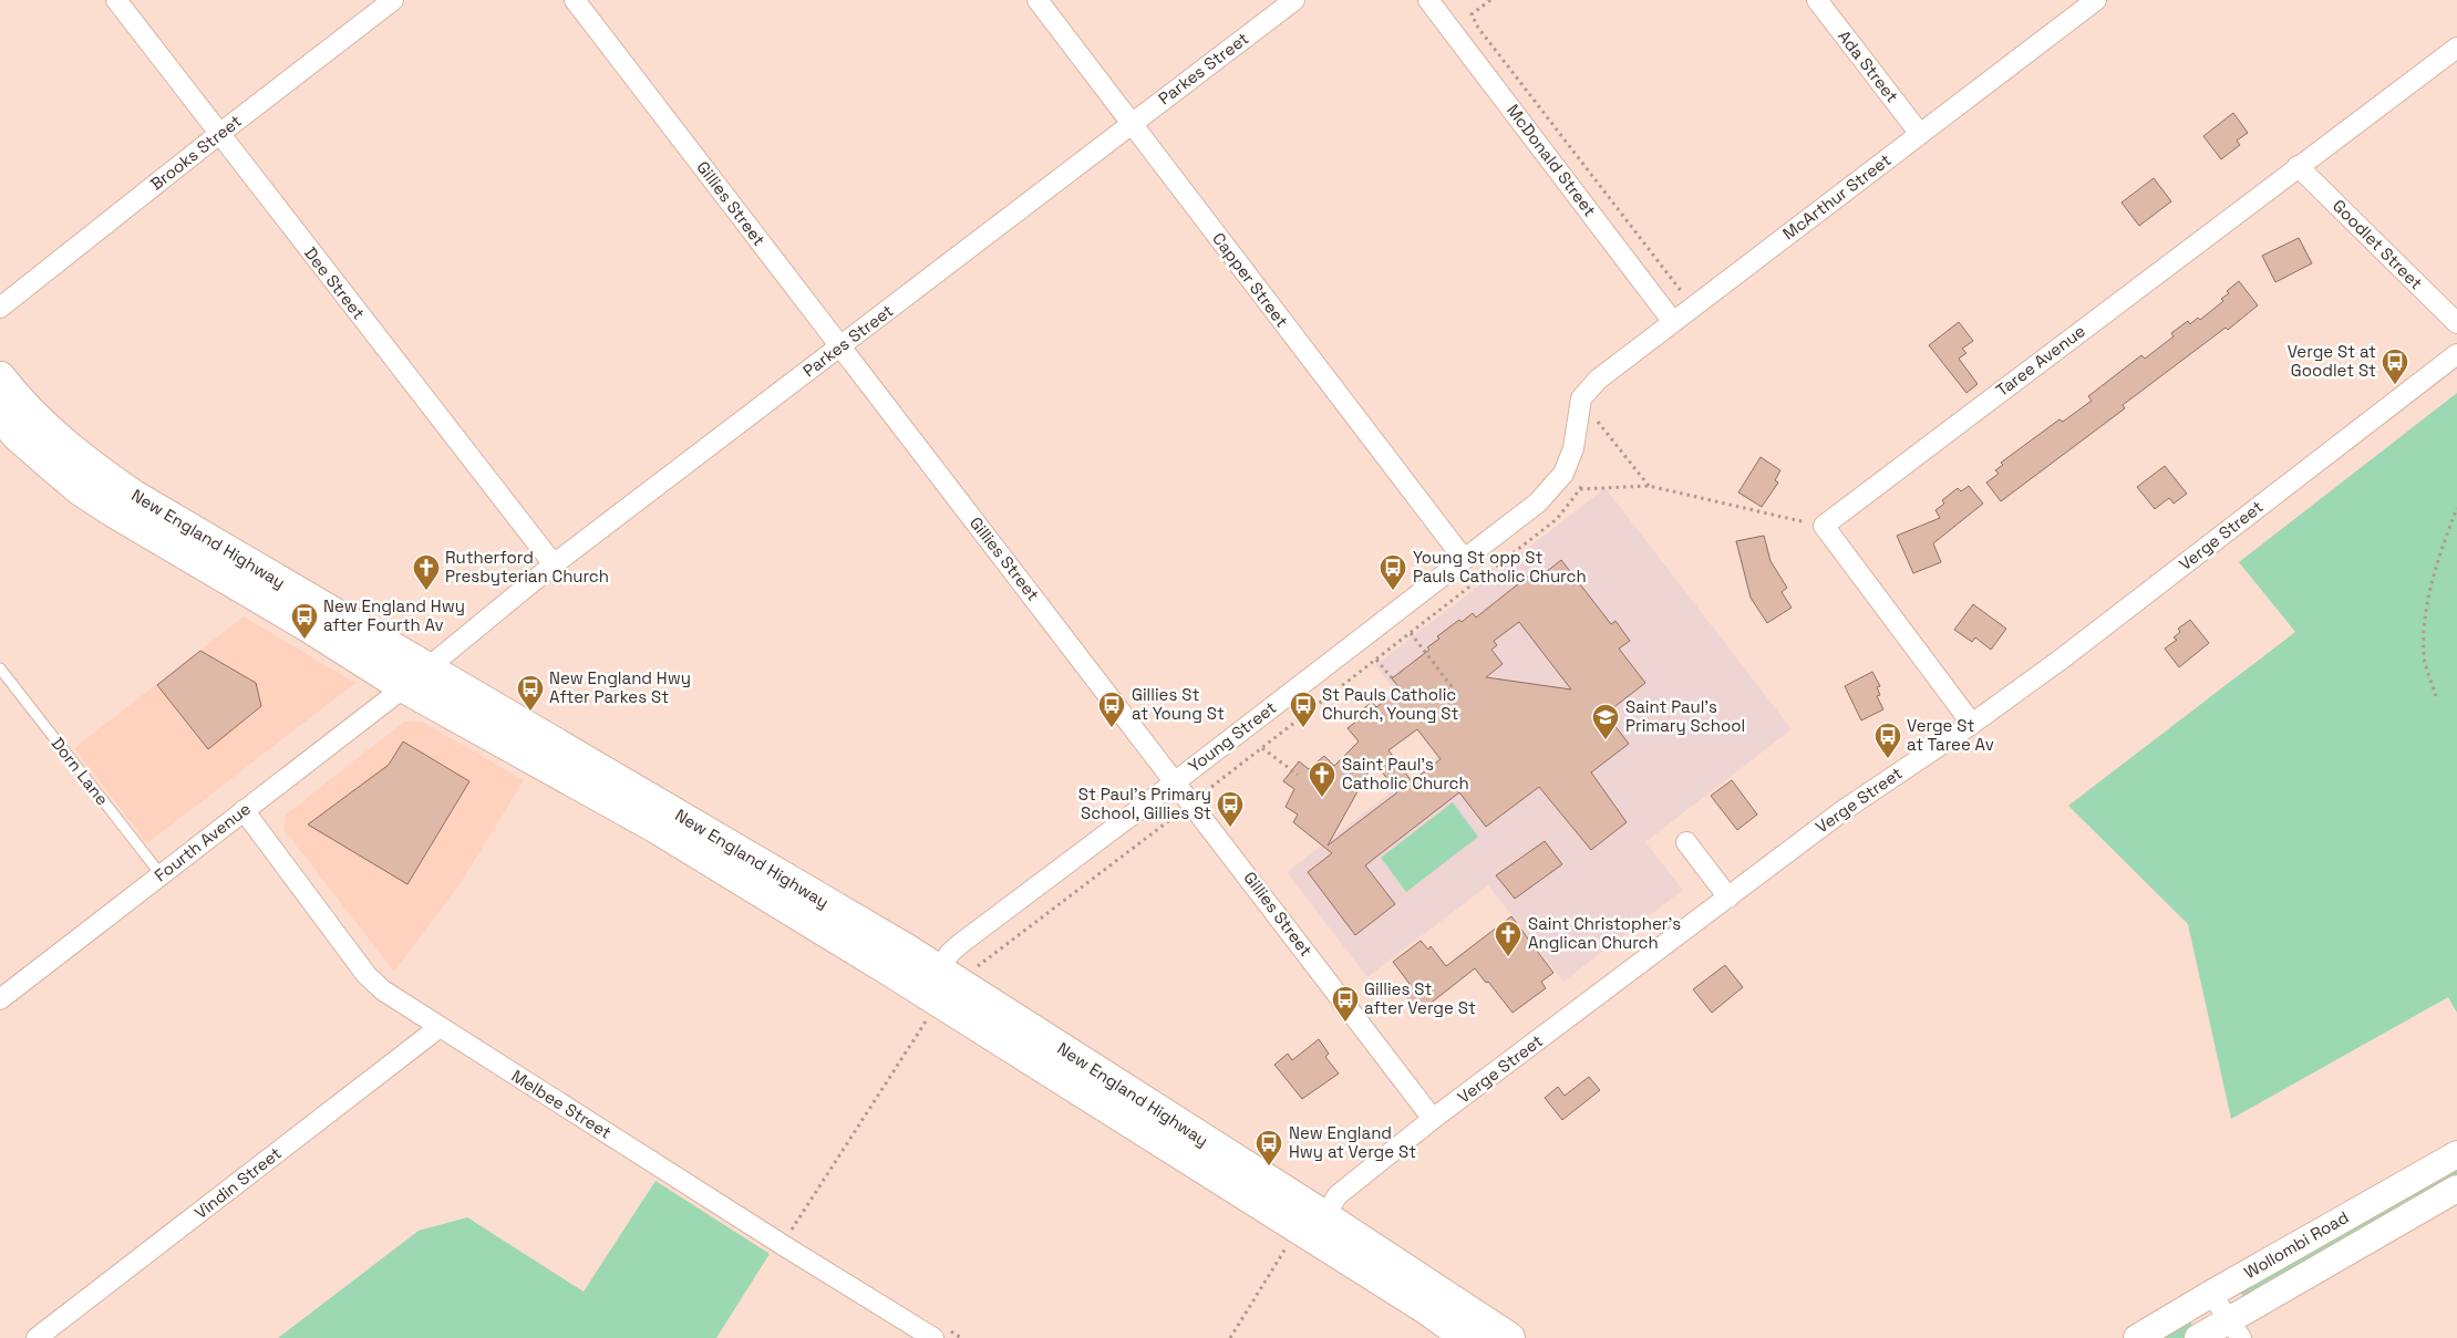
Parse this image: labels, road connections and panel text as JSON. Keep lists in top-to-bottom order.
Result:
{
  "streets": {
    "highway": ["New England Highway"],
    "main road": ["Wollombi Road"],
    "street": [
      "Ada Street",
      "Parkes Street",
      "Brooks Street",
      "McDonald Street",
      "McArthur Street",
      "Gillies Street",
      "Goodlet Street",
      "Capper Street",
      "Dee Street",
      "Taree Avenue",
      "Verge Street",
      "Young Street",
      "Fourth Avenue",
      "Melbee Street",
      "Vindin Street"
    ],
    "lane": ["Dorn Lane"]
  },
  "crossings": [
    ["Ada Street", "McArthur Street"],
    ["Parkes Street", "Gillies Street"],
    ["Parkes Street", "Capper Street"],
    ["Parkes Street", "Dee Street"],
    ["Parkes Street", "New England Highway"],
    ["Parkes Street", "Fourth Avenue"],
    ["Brooks Street", "Dee Street"],
    ["McDonald Street", "McArthur Street"],
    ["McArthur Street", "Young Street"],
    ["Gillies Street", "Verge Street"],
    ["Gillies Street", "Young Street"],
    ["Goodlet Street", "Taree Avenue"],
    ["Capper Street", "Young Street"],
    ["Verge Street", "New England Highway"],
    ["New England Highway", "Young Street"],
    ["New England Highway", "Fourth Avenue"],
    ["Dorn Lane", "Fourth Avenue"],
    ["Fourth Avenue", "Melbee Street"],
    ["Melbee Street", "Vindin Street"]
  ],
  "places": {
    "bus stop": [
      "Verge St at Goodlet St",
      "Young St opp St Pauls Catholic Church",
      "New England Hwy after Fourth Av",
      "New England Hwy After Parkes St",
      "Gillies St at Young St",
      "St Pauls Catholic Church, Young St",
      "Verge St at Taree Av",
      "St Paul's Primary School, Gillies St",
      "Gillies St after Verge St",
      "New England Hwy at Verge St"
    ],
    "church": ["Rutherford Presbyterian Church", "Saint Paul's Catholic Church", "Saint Christopher's Anglican Church"],
    "school or university": ["Saint Paul's Primary School"]
  }
}
